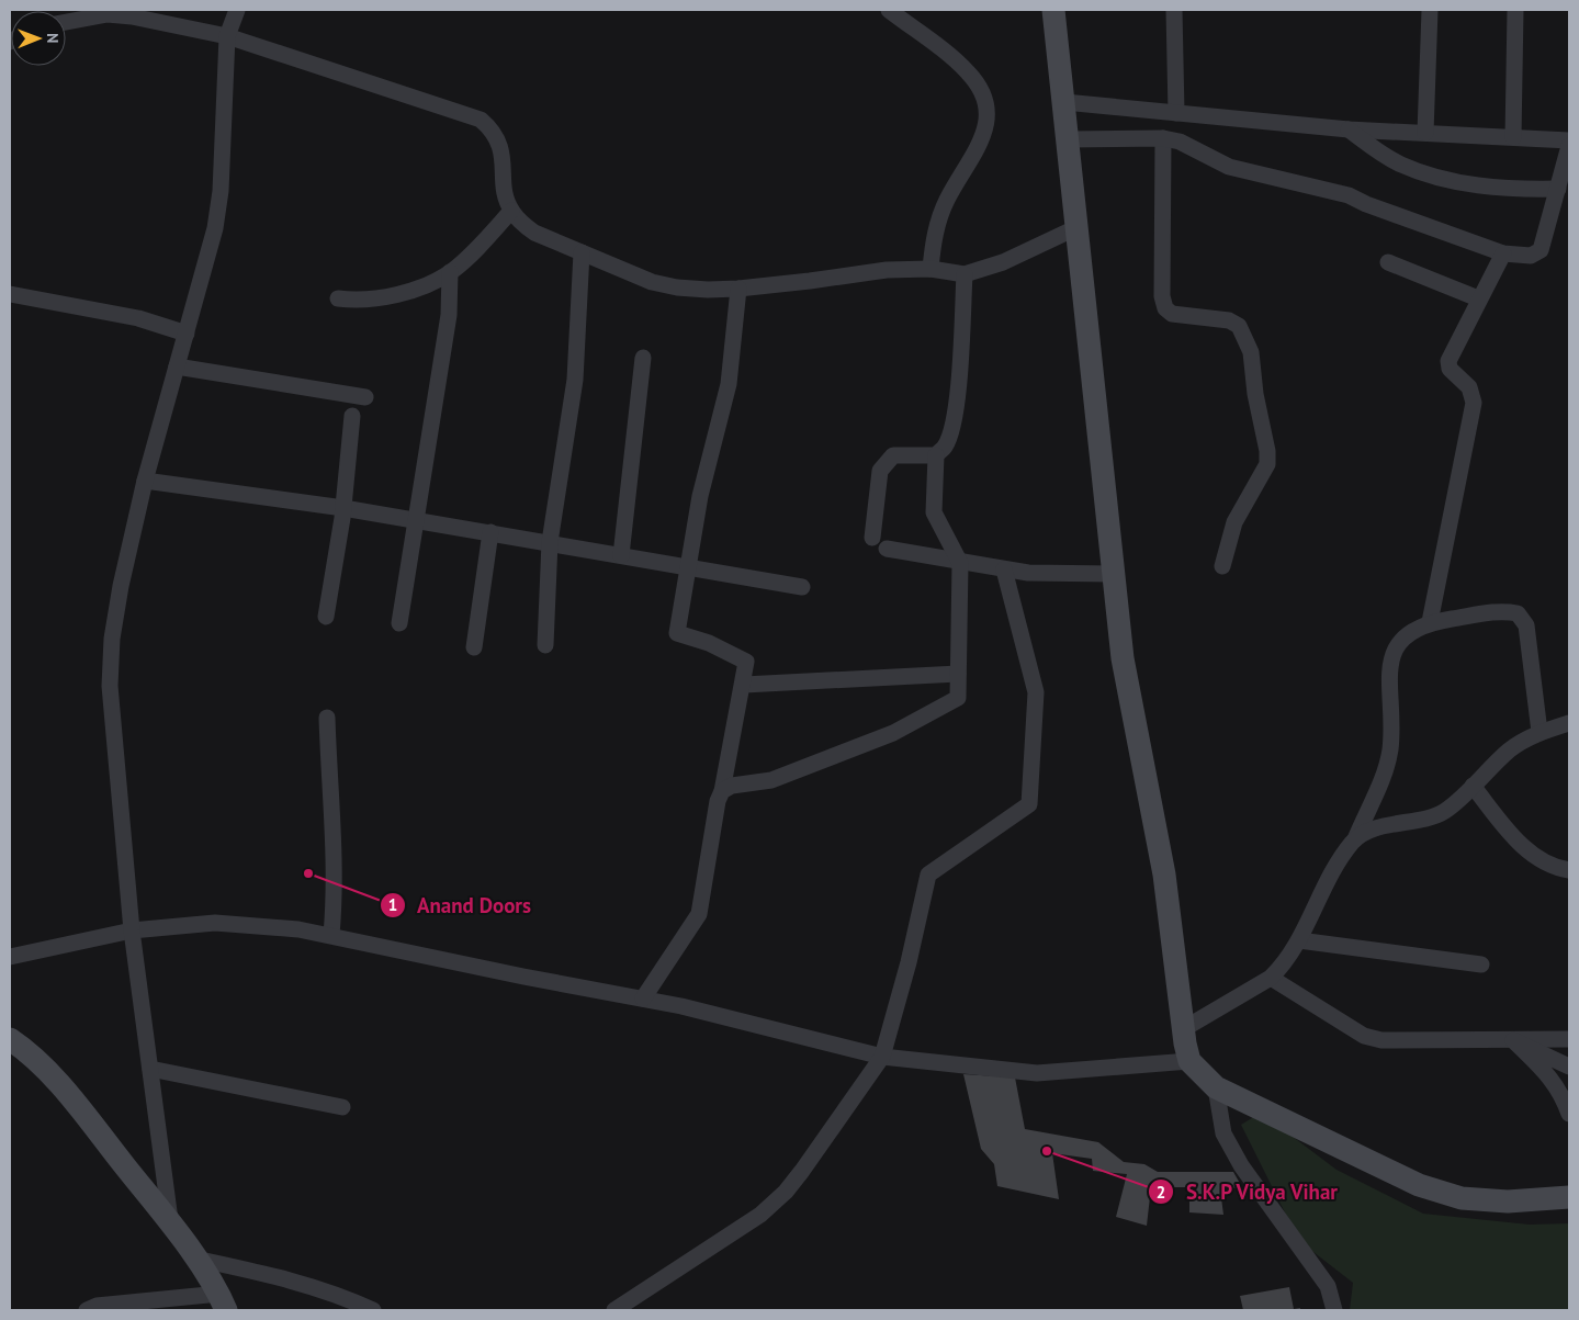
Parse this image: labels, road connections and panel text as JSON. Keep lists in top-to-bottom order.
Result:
{
  "places": ["Anand Doors", "S.K.P Vidya Vihar"],
  "north": "right"
}
